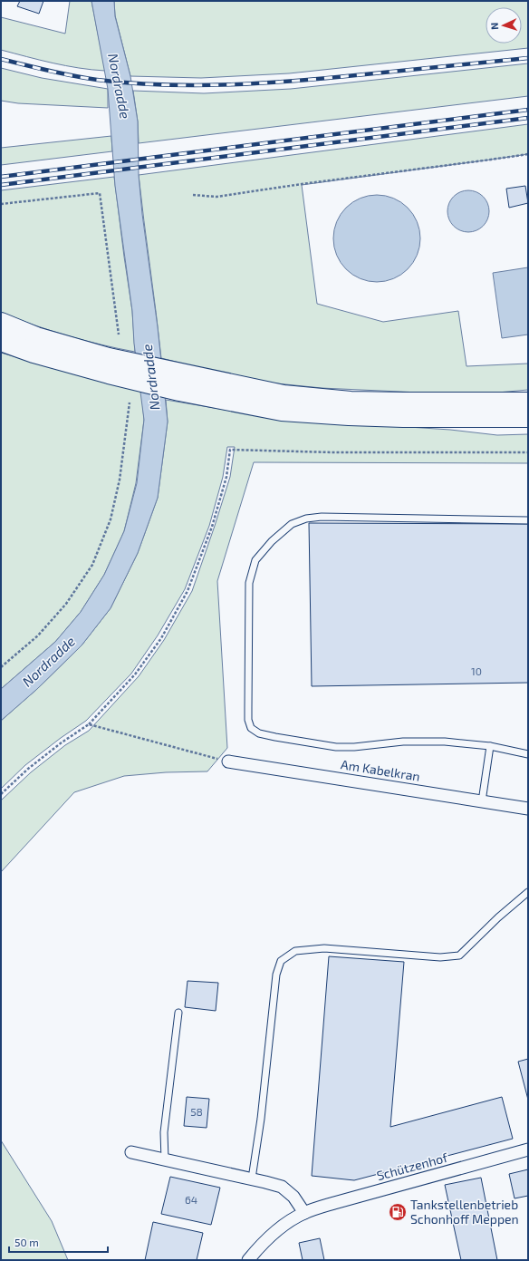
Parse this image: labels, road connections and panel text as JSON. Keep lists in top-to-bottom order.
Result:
{
  "streets": {
    "street": ["Am Kabelkran", "Schützenhof"]
  },
  "water": ["Nordradde"],
  "places": {
    "fuel station": ["Tankstellenbetrieb Schonhoff Meppen"]
  },
  "house_numbers": ["10", "58", "64"],
  "scale_bar": "50 m",
  "north": "left"
}
